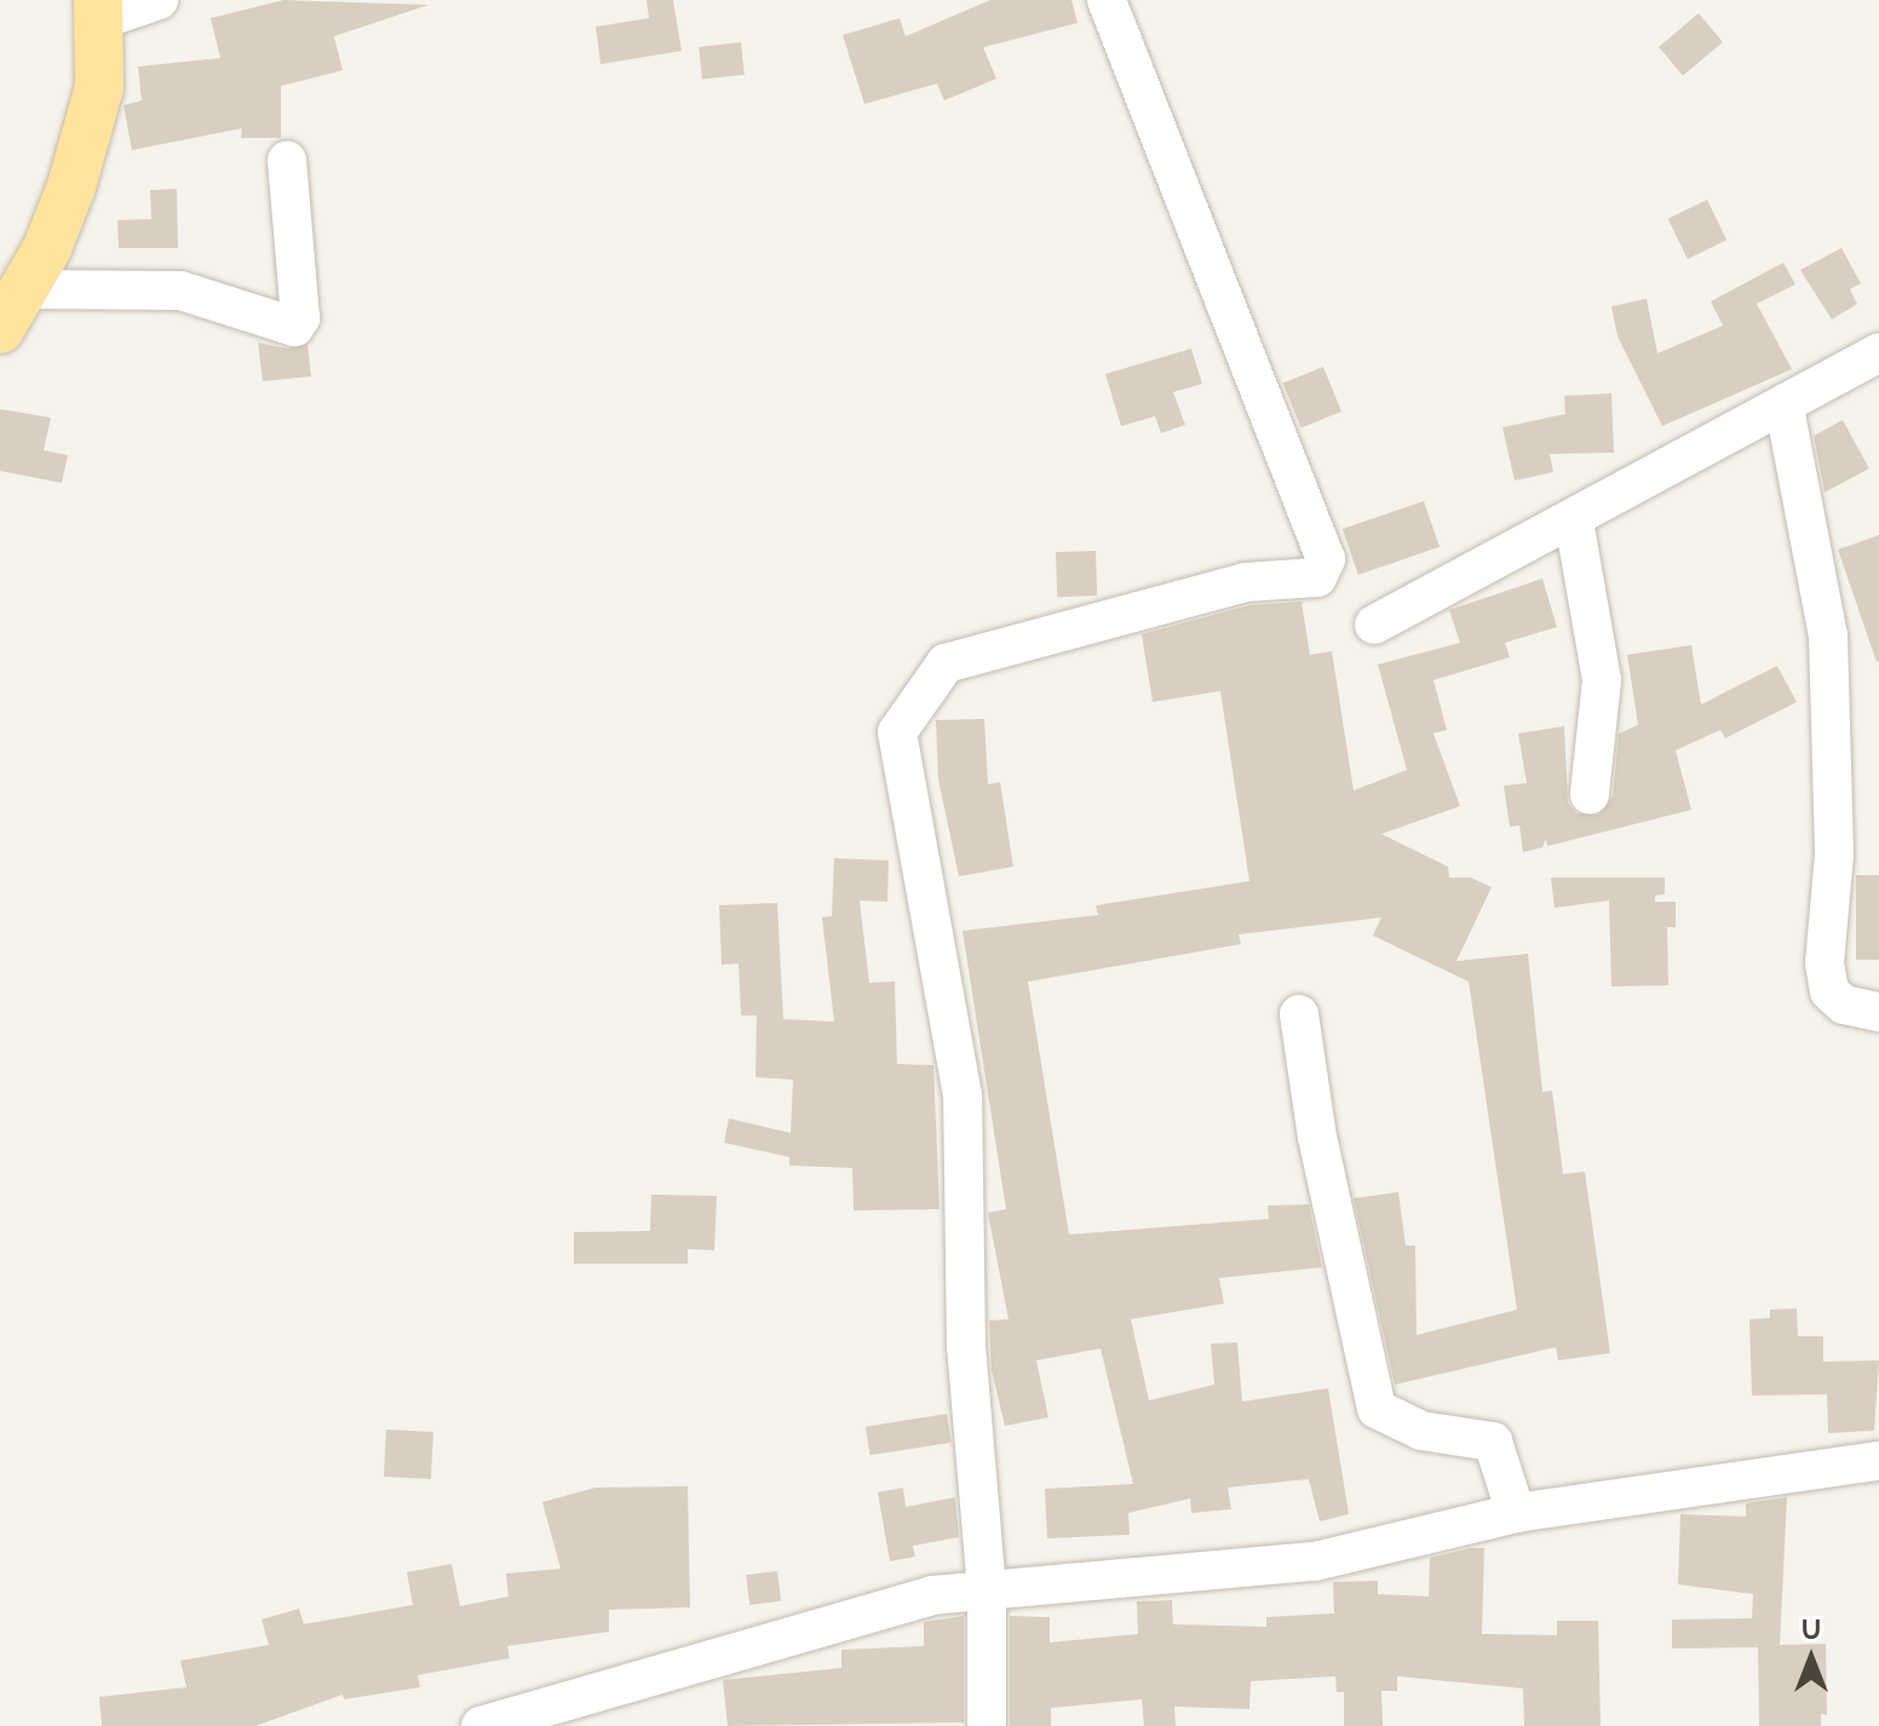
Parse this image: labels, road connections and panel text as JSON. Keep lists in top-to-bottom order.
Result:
{
  "north": "top"
}
